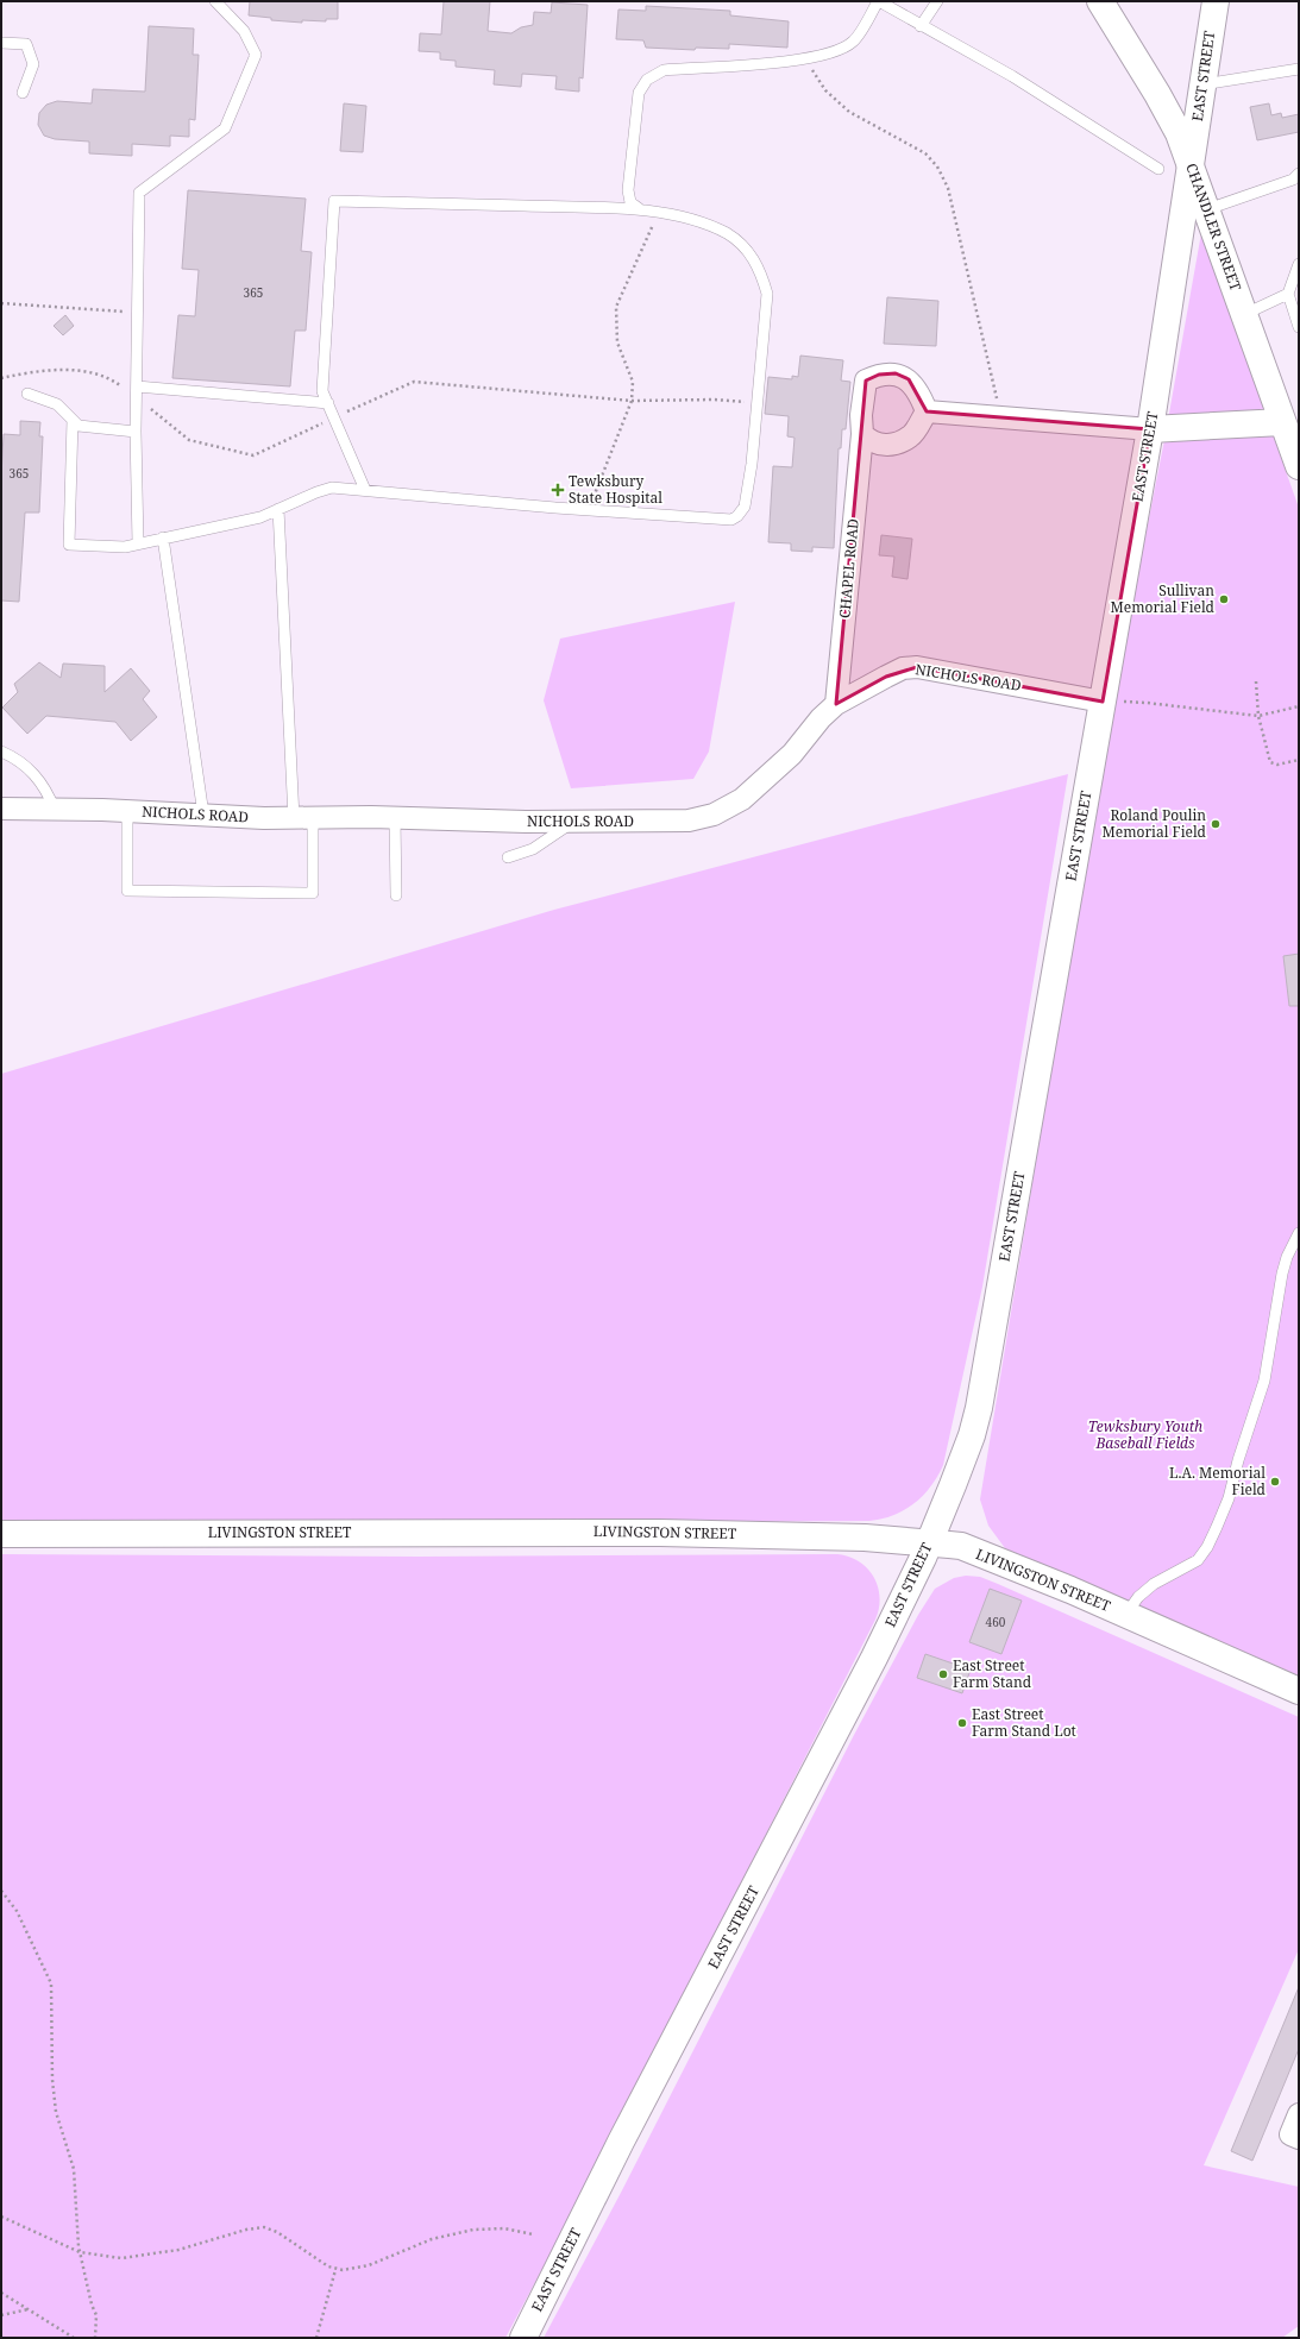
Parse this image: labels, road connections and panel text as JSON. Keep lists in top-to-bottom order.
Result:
{
  "streets": {
    "main road": ["EAST STREET", "CHANDLER STREET", "LIVINGSTON STREET"],
    "street": ["CHAPEL ROAD", "NICHOLS ROAD"]
  },
  "crossings": [
    ["EAST STREET", "CHANDLER STREET"],
    ["EAST STREET", "NICHOLS ROAD"],
    ["EAST STREET", "LIVINGSTON STREET"],
    ["CHAPEL ROAD", "NICHOLS ROAD"]
  ],
  "parks": ["Tewksbury Youth Baseball Fields"],
  "places": {
    "health": ["Tewksbury State Hospital"],
    "other": [
      "Sullivan Memorial Field",
      "Roland Poulin Memorial Field",
      "L.A. Memorial Field",
      "East Street Farm Stand",
      "East Street Farm Stand Lot"
    ]
  },
  "house_numbers": ["365", "365", "460"]
}
